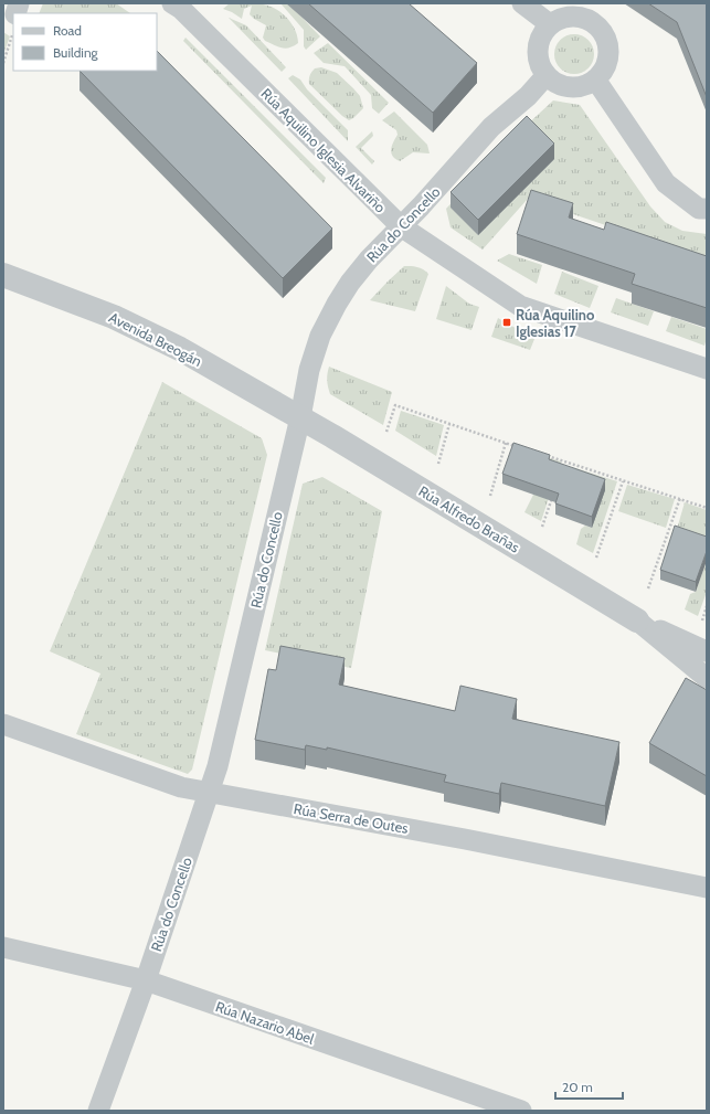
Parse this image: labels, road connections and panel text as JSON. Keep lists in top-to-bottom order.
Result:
{
  "streets": {
    "street": [
      "Rúa Aquilino Iglesia Alvariño",
      "Rúa do Concello",
      "Avenida Breogán",
      "Rúa Alfredo Brañas",
      "Rúa Serra de Outes",
      "Rúa Nazario Abel"
    ]
  },
  "crossings": [
    ["Rúa Aquilino Iglesia Alvariño", "Rúa do Concello"],
    ["Rúa do Concello", "Avenida Breogán"],
    ["Rúa do Concello", "Rúa Alfredo Brañas"],
    ["Rúa do Concello", "Rúa Serra de Outes"],
    ["Rúa do Concello", "Rúa Nazario Abel"],
    ["Avenida Breogán", "Rúa Alfredo Brañas"]
  ],
  "places": {
    "transit": ["Rúa Aquilino Iglesias 17"]
  },
  "legend": ["Road", "Building"],
  "scale_bar": "20 m"
}
